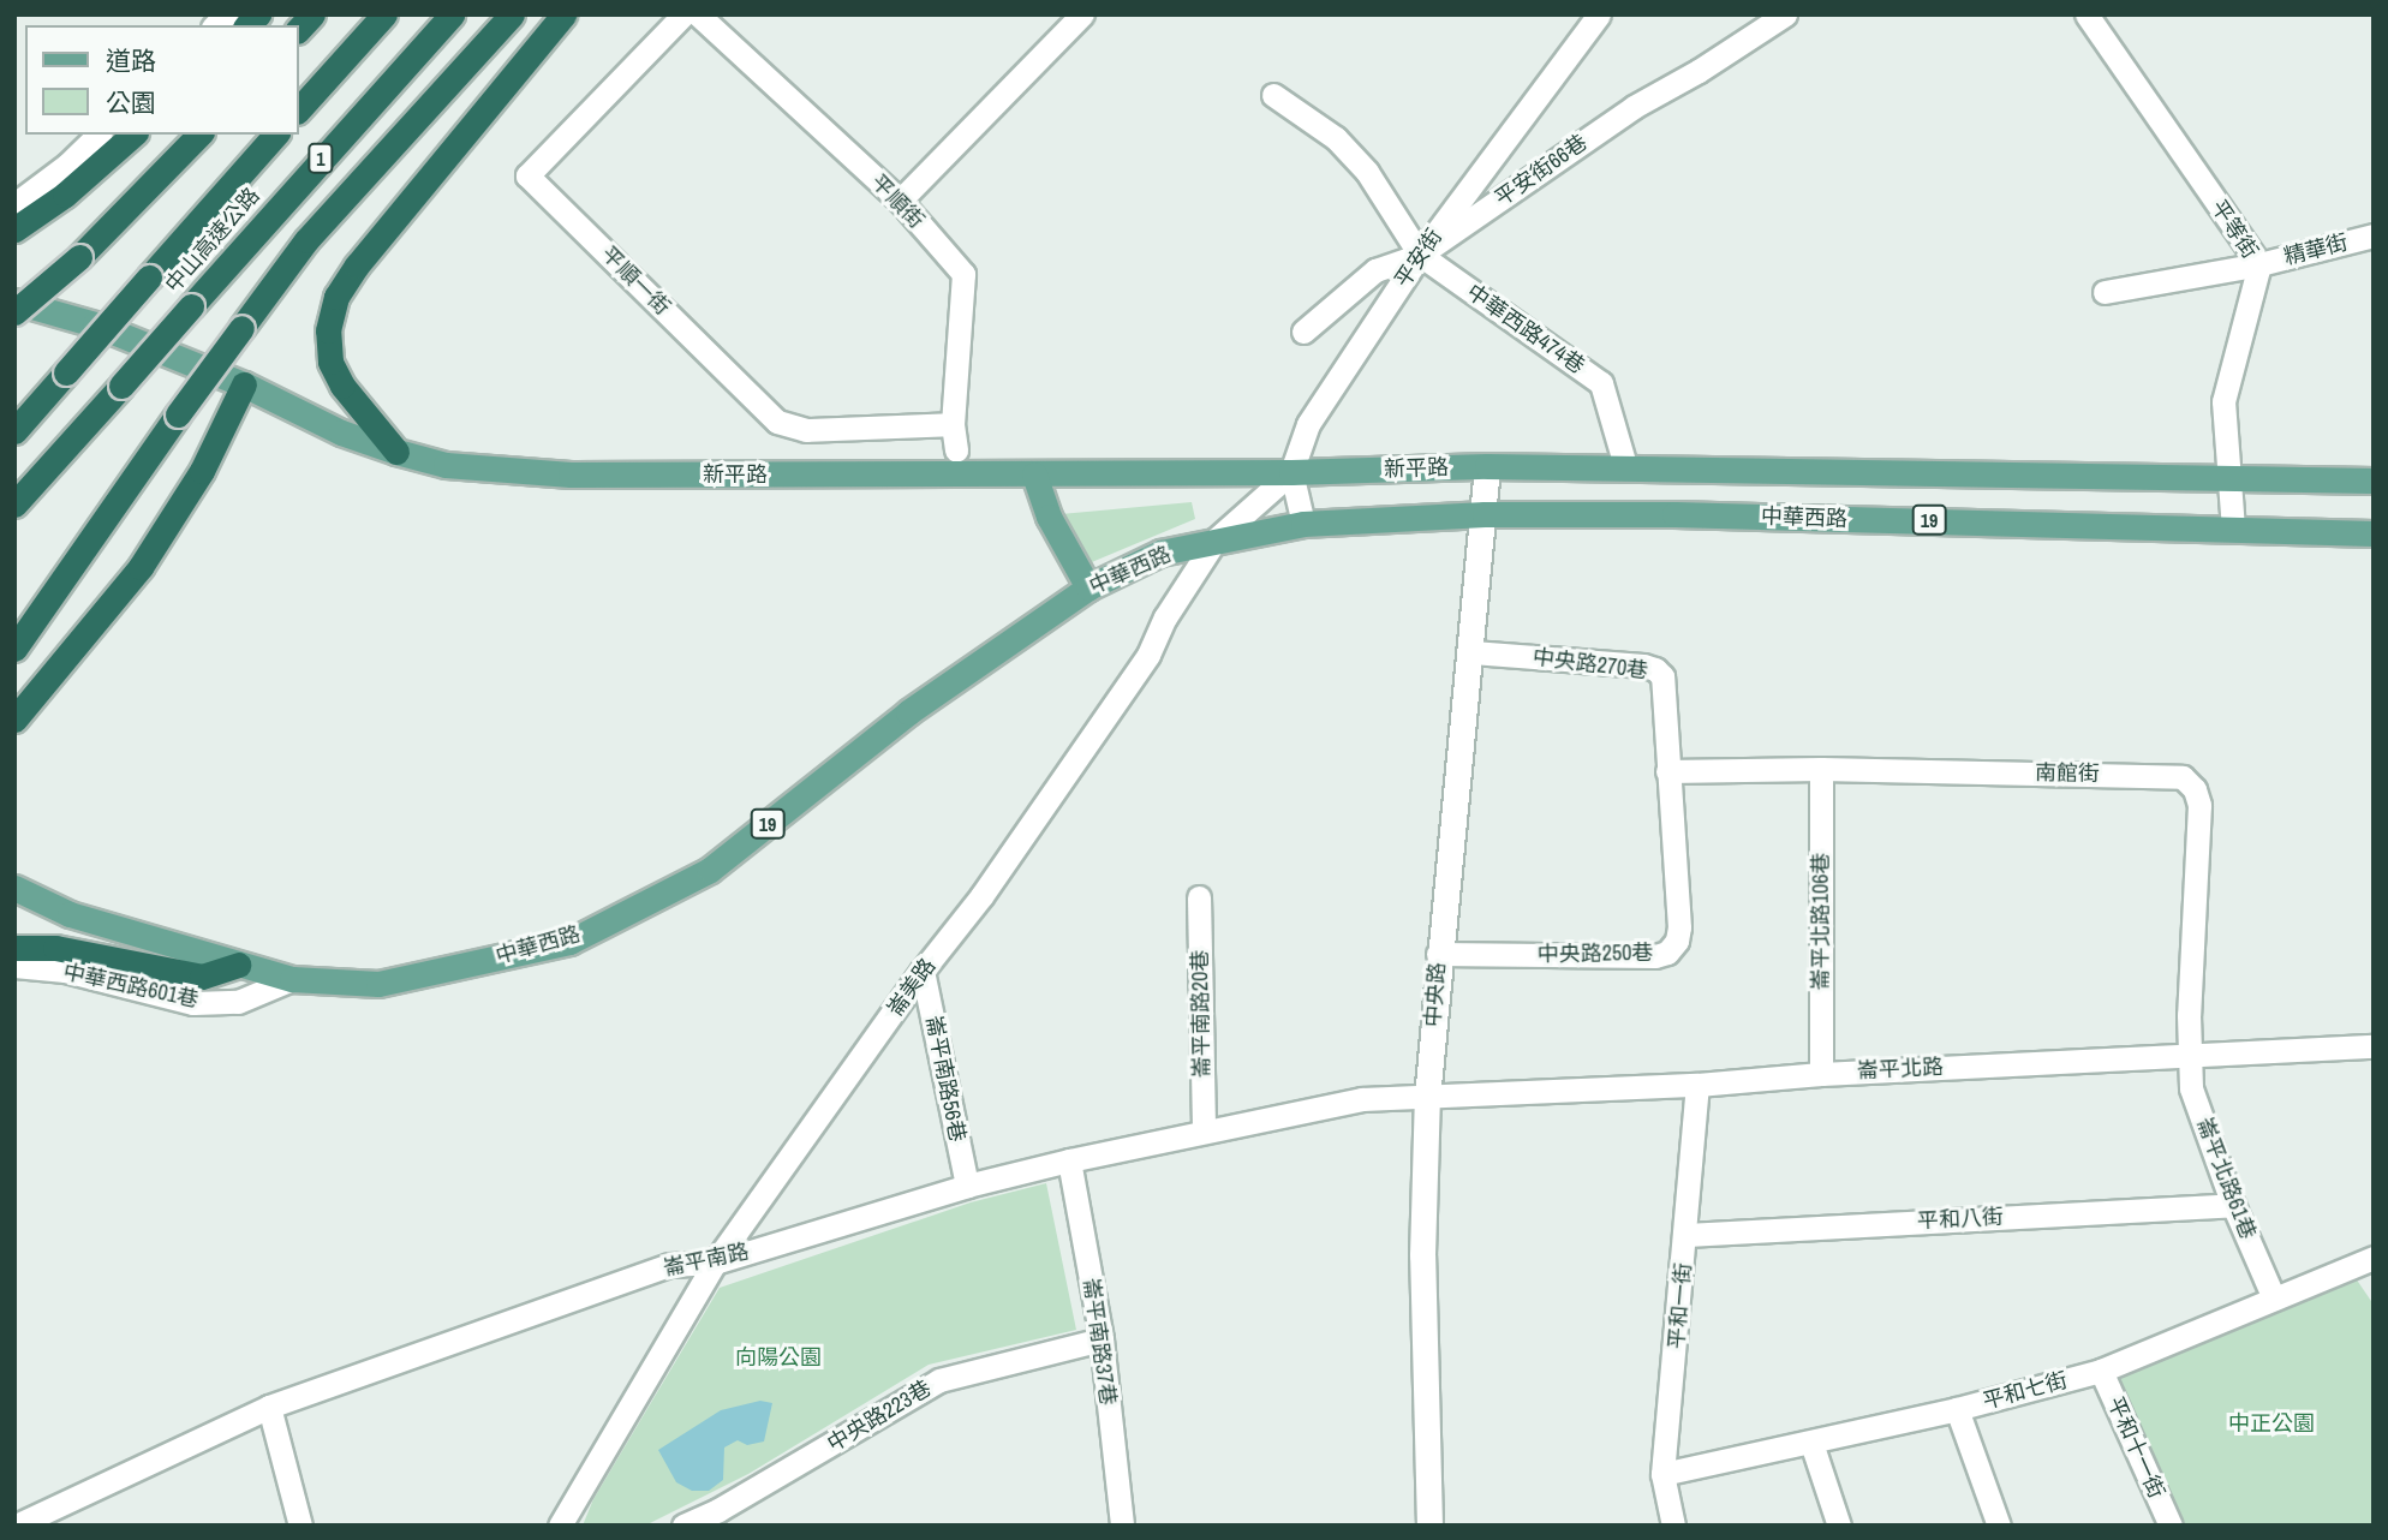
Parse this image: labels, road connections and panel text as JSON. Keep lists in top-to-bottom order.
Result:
{
  "streets": {
    "highway": ["1", "中山高速公路"],
    "main road": ["新平路", "中華西路", "19"],
    "street": [
      "平安街66巷",
      "平順街",
      "平等街",
      "精華街",
      "平安街",
      "平順一街",
      "中華西路474巷",
      "中央路270巷",
      "南館街",
      "崙平北路106巷",
      "中央路250巷",
      "中華西路601巷",
      "崙美路",
      "中央路",
      "崙平南路20巷",
      "崙平北路",
      "崙平南路56巷",
      "崙平北路61巷",
      "平和八街",
      "崙平南路",
      "平和一街",
      "崙平南路37巷",
      "平和七街",
      "中央路223巷",
      "平和十一街"
    ]
  },
  "crossings": [
    ["平安街66巷", "平安街"],
    ["平安街66巷", "中華西路474巷"],
    ["平順街", "平順一街"],
    ["平等街", "精華街"],
    ["平等街", "中華西路"],
    ["平安街", "中華西路474巷"],
    ["平安街", "新平路"],
    ["平安街", "崙美路"],
    ["新平路", "崙美路"],
    ["新平路", "中央路"],
    ["中華西路", "中華西路601巷"],
    ["中華西路", "崙美路"],
    ["中華西路", "中央路"],
    ["中央路270巷", "南館街"],
    ["中央路270巷", "中央路250巷"],
    ["中央路270巷", "中央路"],
    ["南館街", "崙平北路106巷"],
    ["南館街", "中央路250巷"],
    ["南館街", "崙平北路"],
    ["南館街", "崙平北路61巷"],
    ["崙平北路106巷", "崙平北路"],
    ["中央路250巷", "中央路"],
    ["崙美路", "崙平南路56巷"],
    ["崙美路", "崙平南路"],
    ["中央路", "崙平北路"],
    ["中央路", "崙平南路"],
    ["崙平南路20巷", "崙平南路"],
    ["崙平北路", "崙平北路61巷"],
    ["崙平北路", "崙平南路"],
    ["崙平北路", "平和一街"],
    ["崙平南路56巷", "崙平南路"],
    ["崙平北路61巷", "平和八街"],
    ["崙平北路61巷", "平和七街"],
    ["平和八街", "平和一街"],
    ["崙平南路", "崙平南路37巷"],
    ["平和一街", "平和七街"],
    ["崙平南路37巷", "中央路223巷"],
    ["平和七街", "平和十一街"]
  ],
  "parks": ["向陽公園", "中正公園"],
  "legend": ["道路", "公園"]
}
